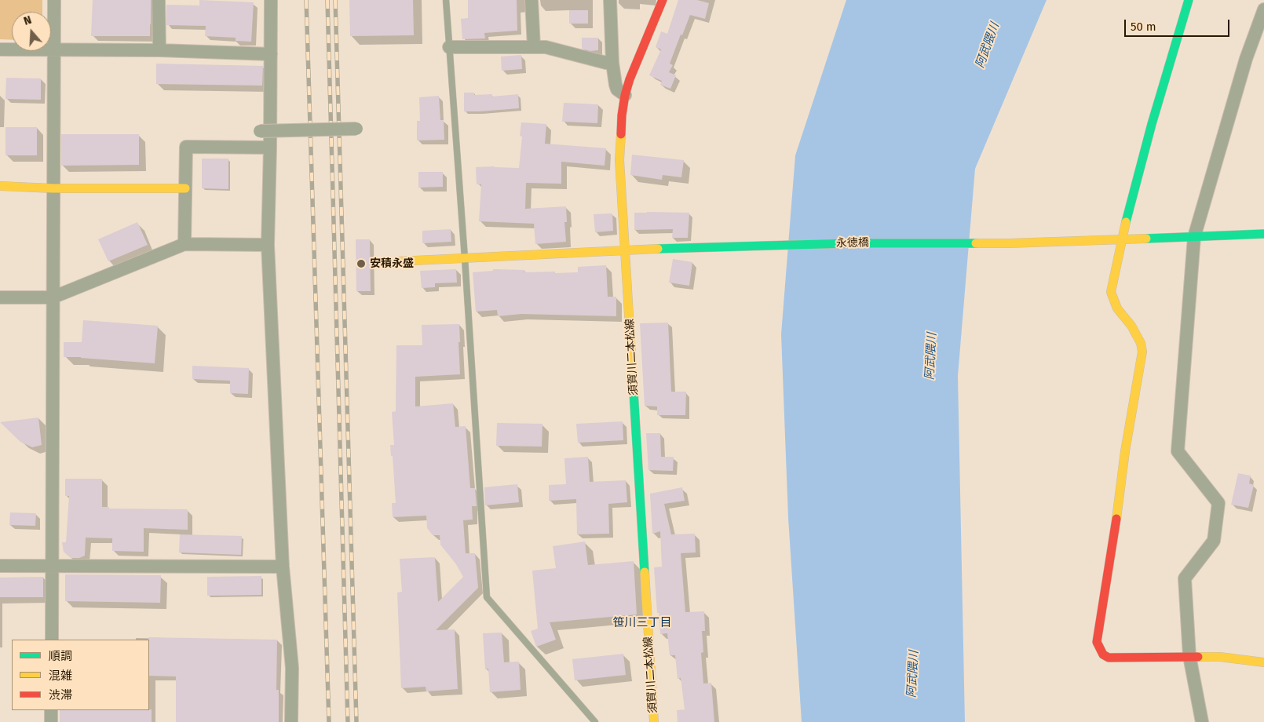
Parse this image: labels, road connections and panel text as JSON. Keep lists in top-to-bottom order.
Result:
{
  "streets": {
    "street": ["永徳橋", "須賀川二本松線"]
  },
  "crossings": [
    ["永徳橋", "須賀川二本松線"]
  ],
  "districts": ["笹川三丁目"],
  "water": ["阿武隈川"],
  "places": ["安積永盛"],
  "legend": ["順調", "混雑", "渋滞"],
  "scale_bar": "50 m",
  "north": "top"
}
